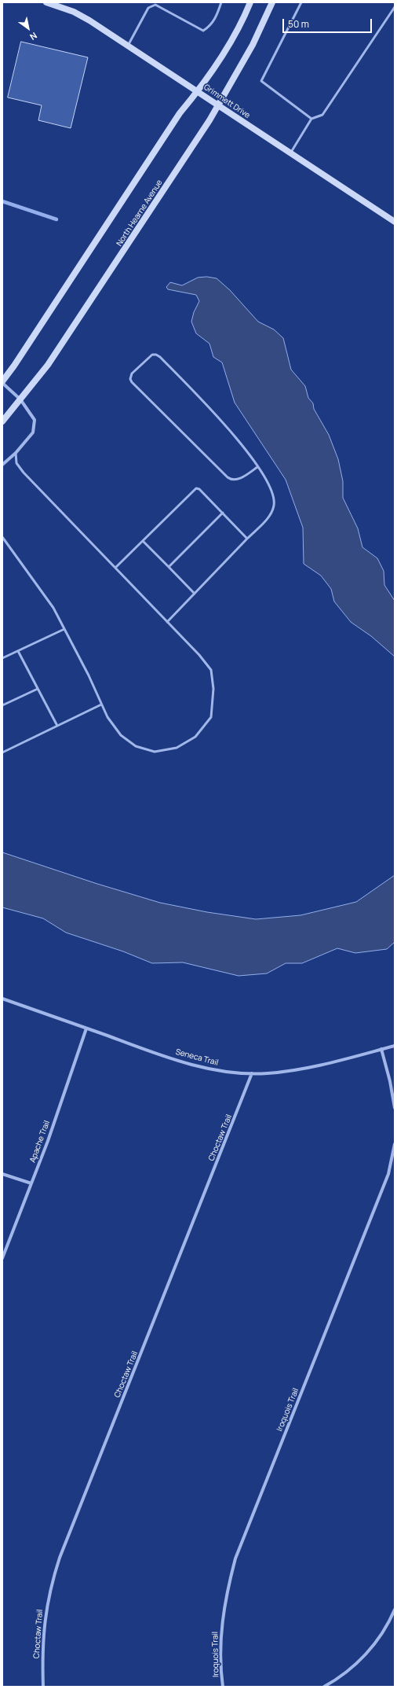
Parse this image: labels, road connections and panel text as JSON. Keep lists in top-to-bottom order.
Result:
{
  "streets": {
    "street": [
      "Grimmett Drive",
      "North Hearne Avenue",
      "Seneca Trail",
      "Choctaw Trail",
      "Apache Trail",
      "Iroquois Trail"
    ]
  },
  "crossings": [
    ["Grimmett Drive", "North Hearne Avenue"],
    ["Seneca Trail", "Choctaw Trail"],
    ["Seneca Trail", "Apache Trail"]
  ],
  "scale_bar": "50 m",
  "north": "bottom right"
}
